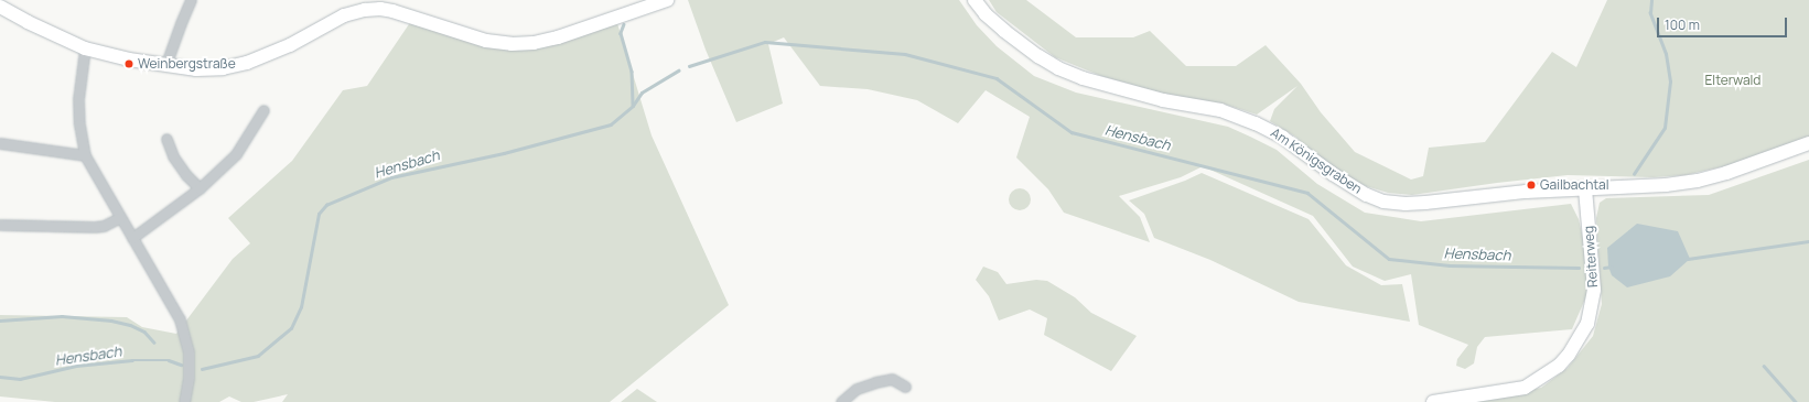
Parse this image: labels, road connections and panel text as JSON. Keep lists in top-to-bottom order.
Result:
{
  "streets": {
    "street": ["Am Königsgraben", "Reiterweg"]
  },
  "crossings": [
    ["Am Königsgraben", "Reiterweg"]
  ],
  "water": ["Hensbach"],
  "parks": ["Elterwald"],
  "places": ["Weinbergstraße", "Gailbachtal"],
  "scale_bar": "100 m"
}
